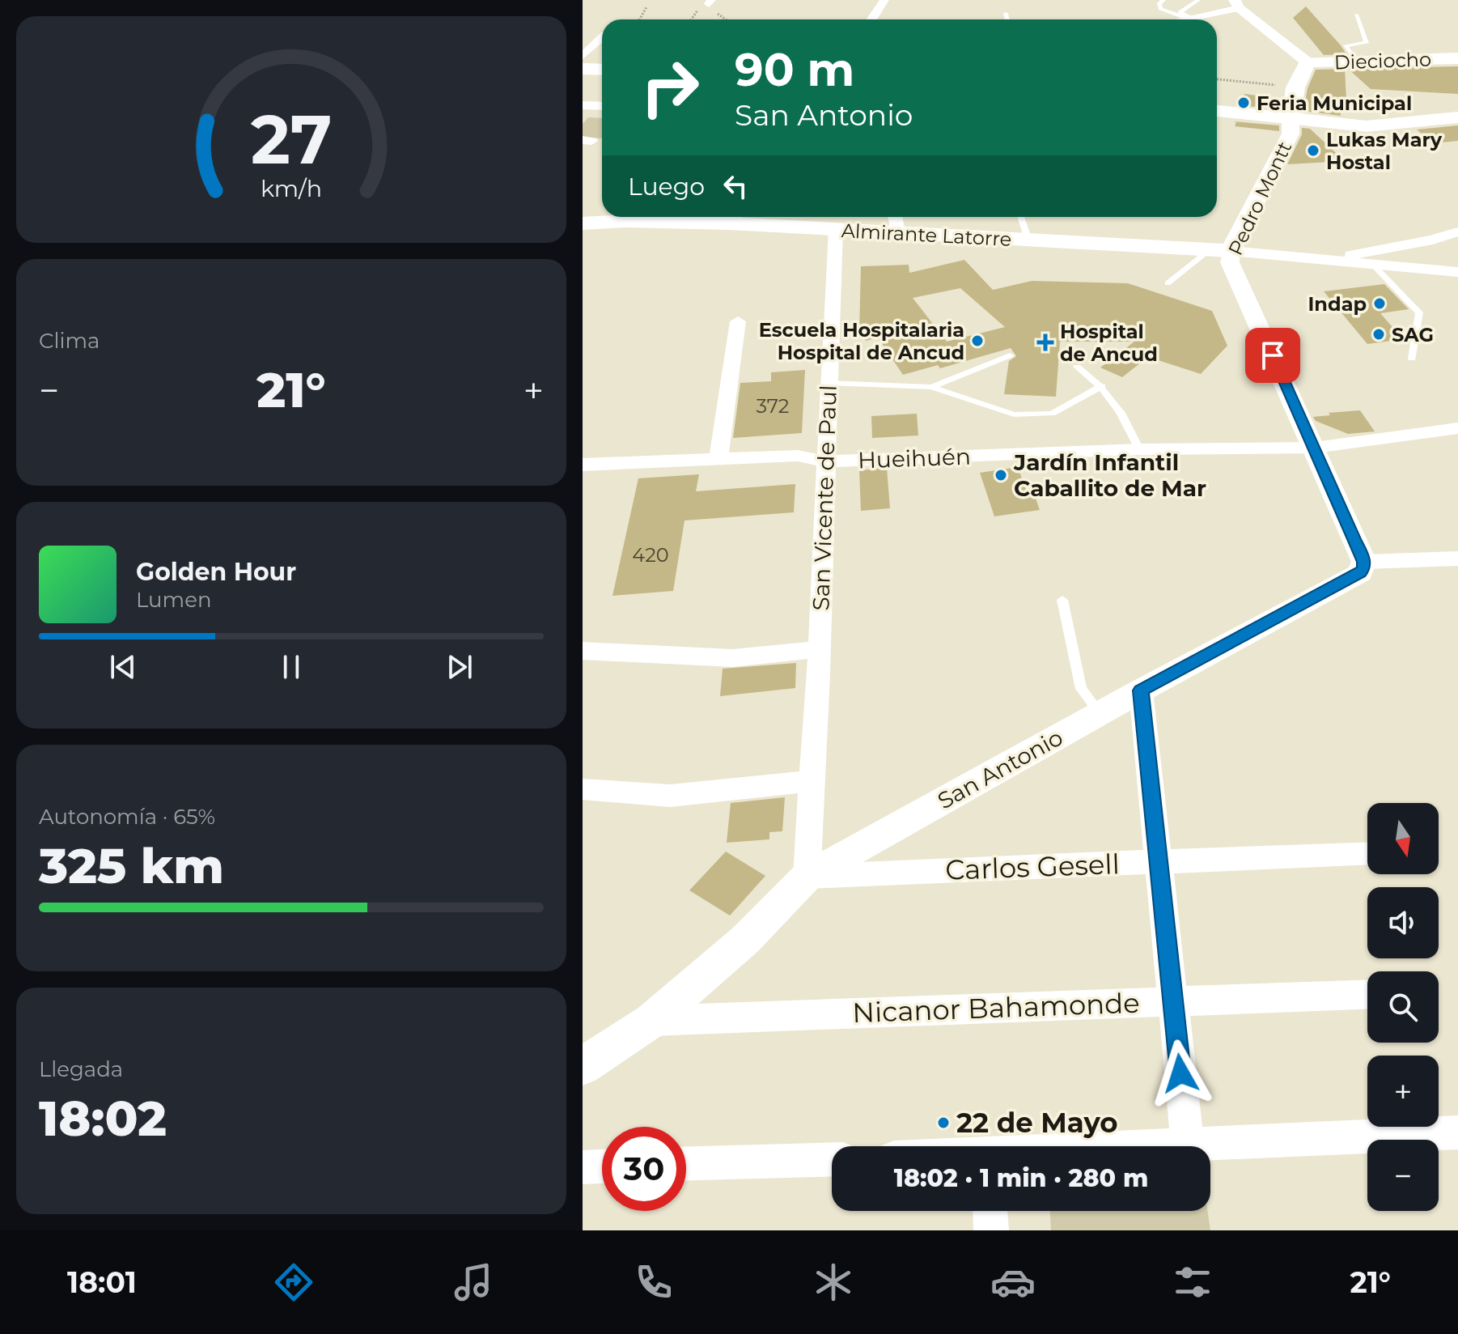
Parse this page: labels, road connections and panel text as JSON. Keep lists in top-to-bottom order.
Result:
{
  "streets": {
    "main road": ["Dieciocho", "Pedro Montt", "Almirante Latorre"],
    "street": [
      "Hueihuén",
      "San Vicente de Paul",
      "San Antonio",
      "Carlos Gesell",
      "Nicanor Bahamonde"
    ]
  },
  "crossings": [
    ["Dieciocho", "Pedro Montt"],
    ["Pedro Montt", "Almirante Latorre"],
    ["Pedro Montt", "Hueihuén"],
    ["Pedro Montt", "San Antonio"],
    ["Almirante Latorre", "San Vicente de Paul"],
    ["Hueihuén", "San Vicente de Paul"],
    ["San Vicente de Paul", "San Antonio"],
    ["San Vicente de Paul", "Carlos Gesell"],
    ["San Antonio", "Carlos Gesell"],
    ["San Antonio", "Nicanor Bahamonde"]
  ],
  "places": {
    "other": [
      "Feria Municipal",
      "Lukas Mary Hostal",
      "Indap",
      "SAG",
      "Escuela Hospitalaria Hospital de Ancud",
      "Jardín Infantil Caballito de Mar",
      "22 de Mayo"
    ],
    "health": ["Hospital de Ancud"]
  },
  "house_numbers": ["372", "420"],
  "north": "bottom",
  "page": {
    "turn": ["90 m", "San Antonio"],
    "then": "Luego",
    "tile": [
      "Clima",
      ["Autonomía · 65%", "325 km"],
      ["Llegada", "18:02"]
    ],
    "heat": ["−", "21°", "+"],
    "song": ["Golden Hour", "Lumen"],
    "map_buttons": ["+", "−"],
    "limit": "30",
    "trip": "18:02 · 1 min · 280 m",
    "tabs": ["18:01", "21°"],
    "gauge": ["27", "km/h"]
  }
}
